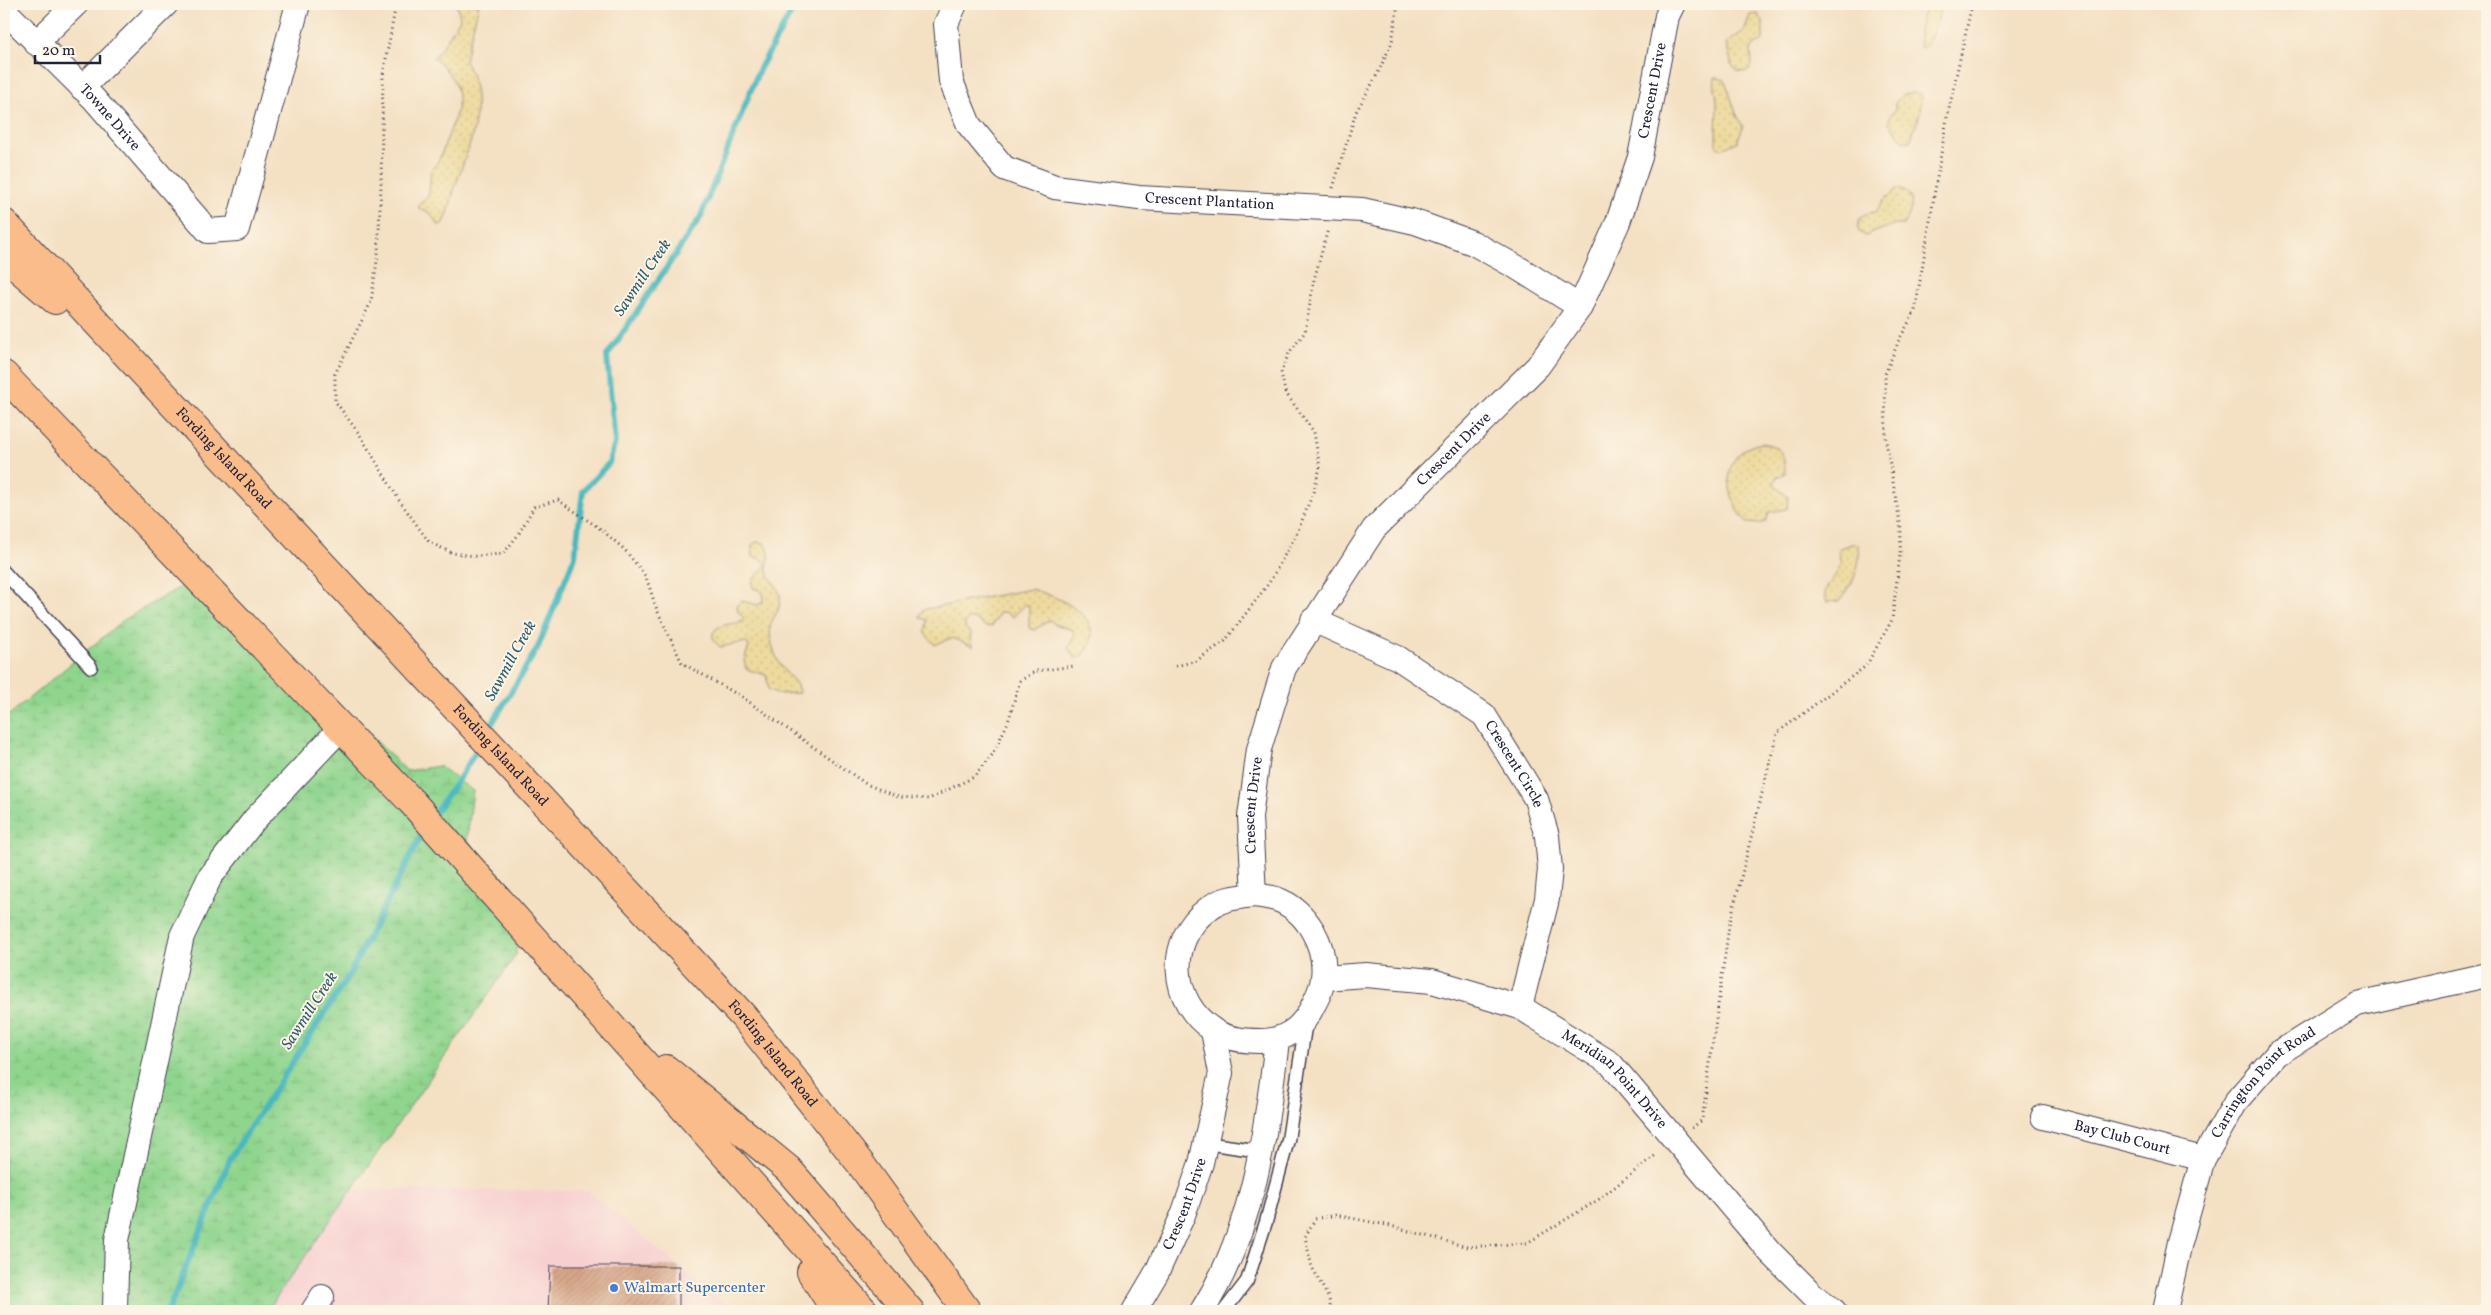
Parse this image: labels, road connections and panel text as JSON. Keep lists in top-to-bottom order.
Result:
{
  "streets": {
    "highway": ["Fording Island Road"],
    "street": [
      "Crescent Drive",
      "Towne Drive",
      "Crescent Plantation",
      "Crescent Circle",
      "Meridian Point Drive",
      "Carrington Point Road",
      "Bay Club Court"
    ]
  },
  "crossings": [
    ["Crescent Drive", "Crescent Plantation"],
    ["Crescent Drive", "Crescent Circle"],
    ["Crescent Drive", "Meridian Point Drive"],
    ["Crescent Circle", "Meridian Point Drive"],
    ["Carrington Point Road", "Bay Club Court"]
  ],
  "water": ["Sawmill Creek"],
  "places": ["Walmart Supercenter"],
  "scale_bar": "20 m"
}
